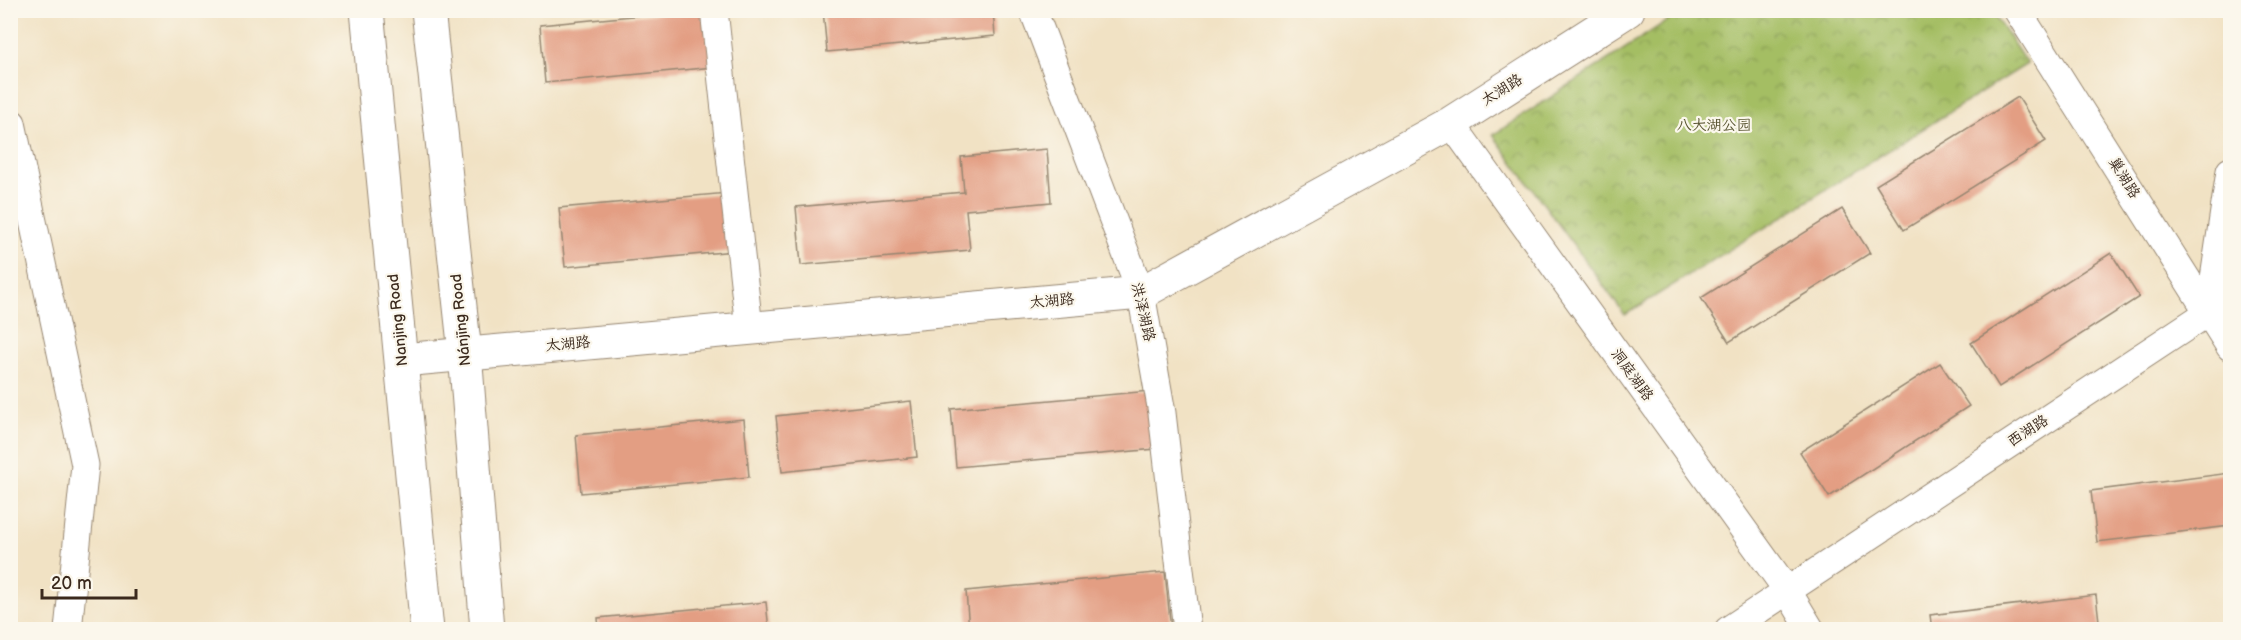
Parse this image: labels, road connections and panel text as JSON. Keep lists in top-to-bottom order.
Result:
{
  "streets": {
    "street": [
      "太湖路",
      "巢湖路",
      "洪泽湖路",
      "Nanjing Road",
      "Nánjīng Road",
      "洞庭湖路",
      "西湖路"
    ]
  },
  "crossings": [
    ["太湖路", "洪泽湖路"],
    ["太湖路", "Nanjing Road"],
    ["太湖路", "Nánjīng Road"],
    ["太湖路", "洞庭湖路"],
    ["巢湖路", "西湖路"],
    ["洞庭湖路", "西湖路"]
  ],
  "parks": ["八大湖公园"],
  "scale_bar": "20 m"
}
